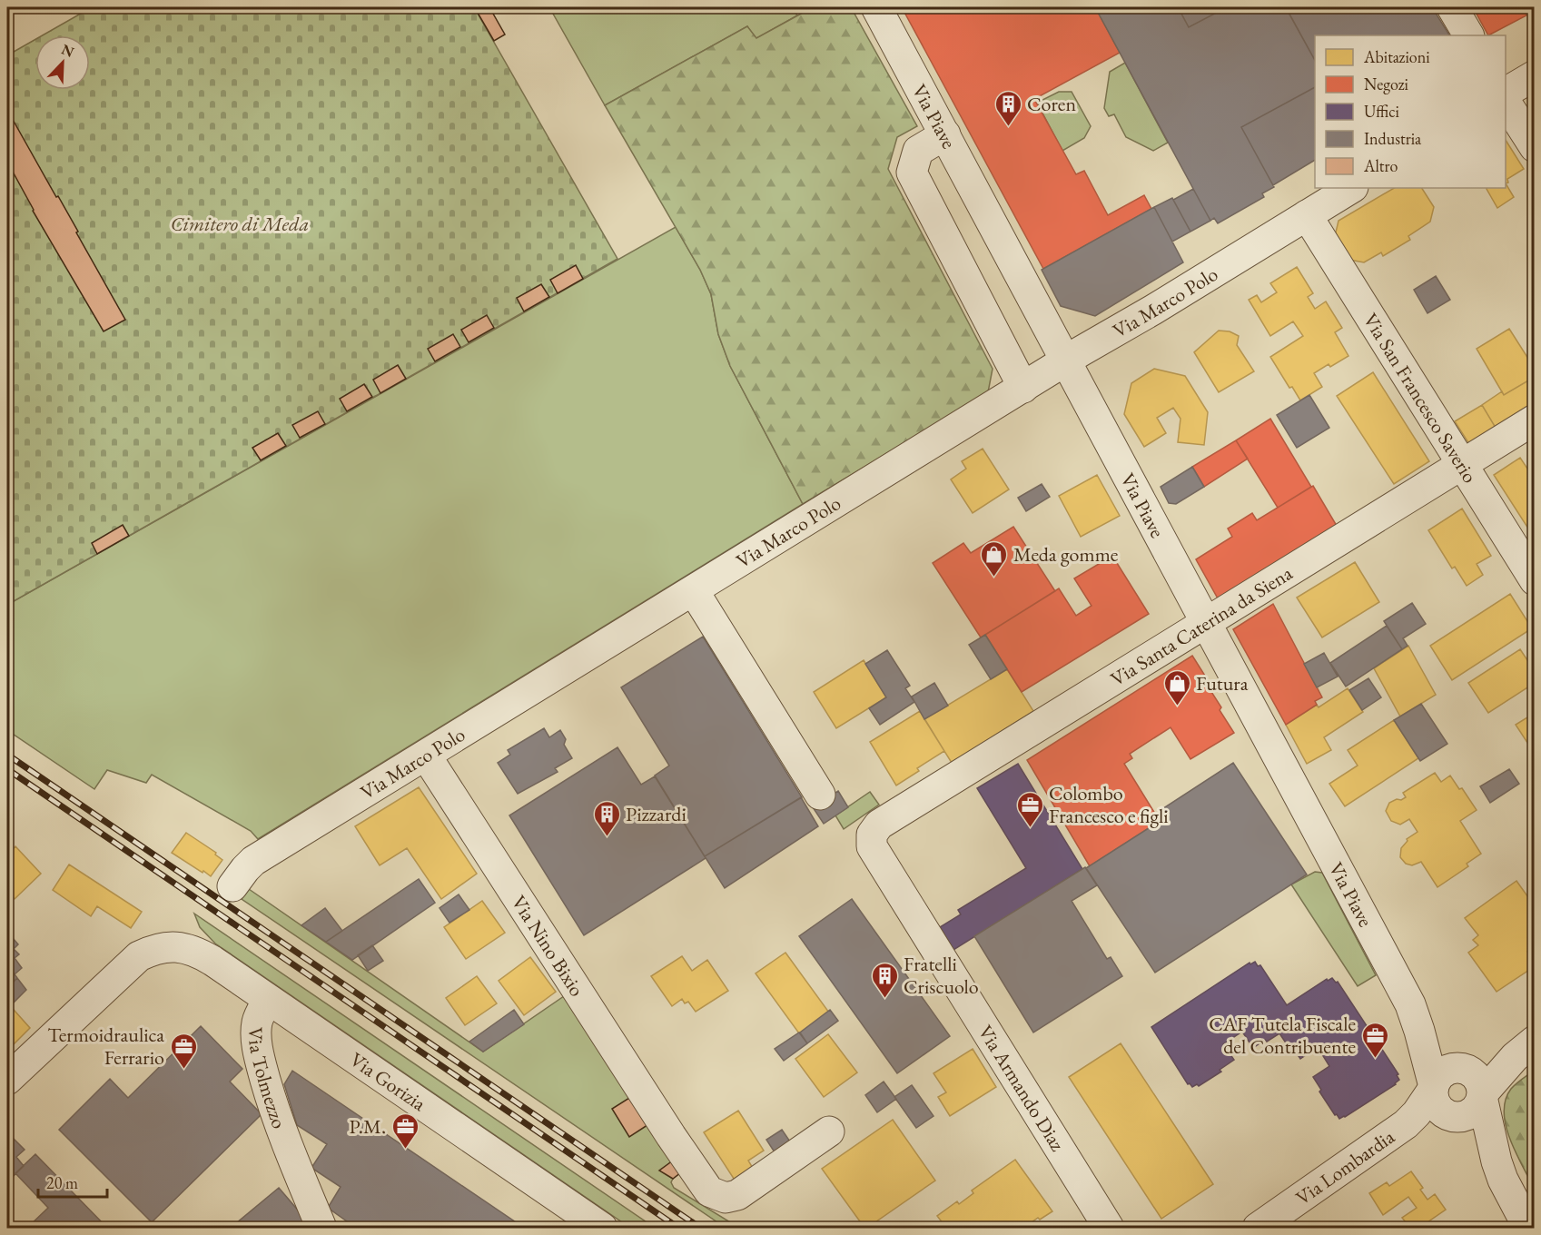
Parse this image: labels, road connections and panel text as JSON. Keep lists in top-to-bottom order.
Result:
{
  "streets": {
    "street": [
      "Via Piave",
      "Via Marco Polo",
      "Via San Francesco Saverio",
      "Via Santa Caterina da Siena",
      "Via Nino Bixio",
      "Via Tolmezzo",
      "Via Gorizia",
      "Via Armando Diaz",
      "Via Lombardia"
    ]
  },
  "crossings": [
    ["Via Piave", "Via Marco Polo"],
    ["Via Piave", "Via Santa Caterina da Siena"],
    ["Via Piave", "Via Lombardia"],
    ["Via Marco Polo", "Via San Francesco Saverio"],
    ["Via Marco Polo", "Via Nino Bixio"],
    ["Via San Francesco Saverio", "Via Santa Caterina da Siena"],
    ["Via Santa Caterina da Siena", "Via Armando Diaz"],
    ["Via Tolmezzo", "Via Gorizia"]
  ],
  "parks": ["Cimitero di Meda"],
  "places": {
    "building": ["Coren", "Pizzardi", "Fratelli Criscuolo"],
    "shop": ["Meda gomme", "Futura"],
    "office": [
      "Colombo Francesco e figli",
      "CAF Tutela Fiscale del Contribuente",
      "Termoidraulica Ferrario",
      "P.M."
    ]
  },
  "legend": [
    "Abitazioni",
    "Negozi",
    "Uffici",
    "Industria",
    "Altro"
  ],
  "scale_bar": "20 m",
  "north": "top right"
}
